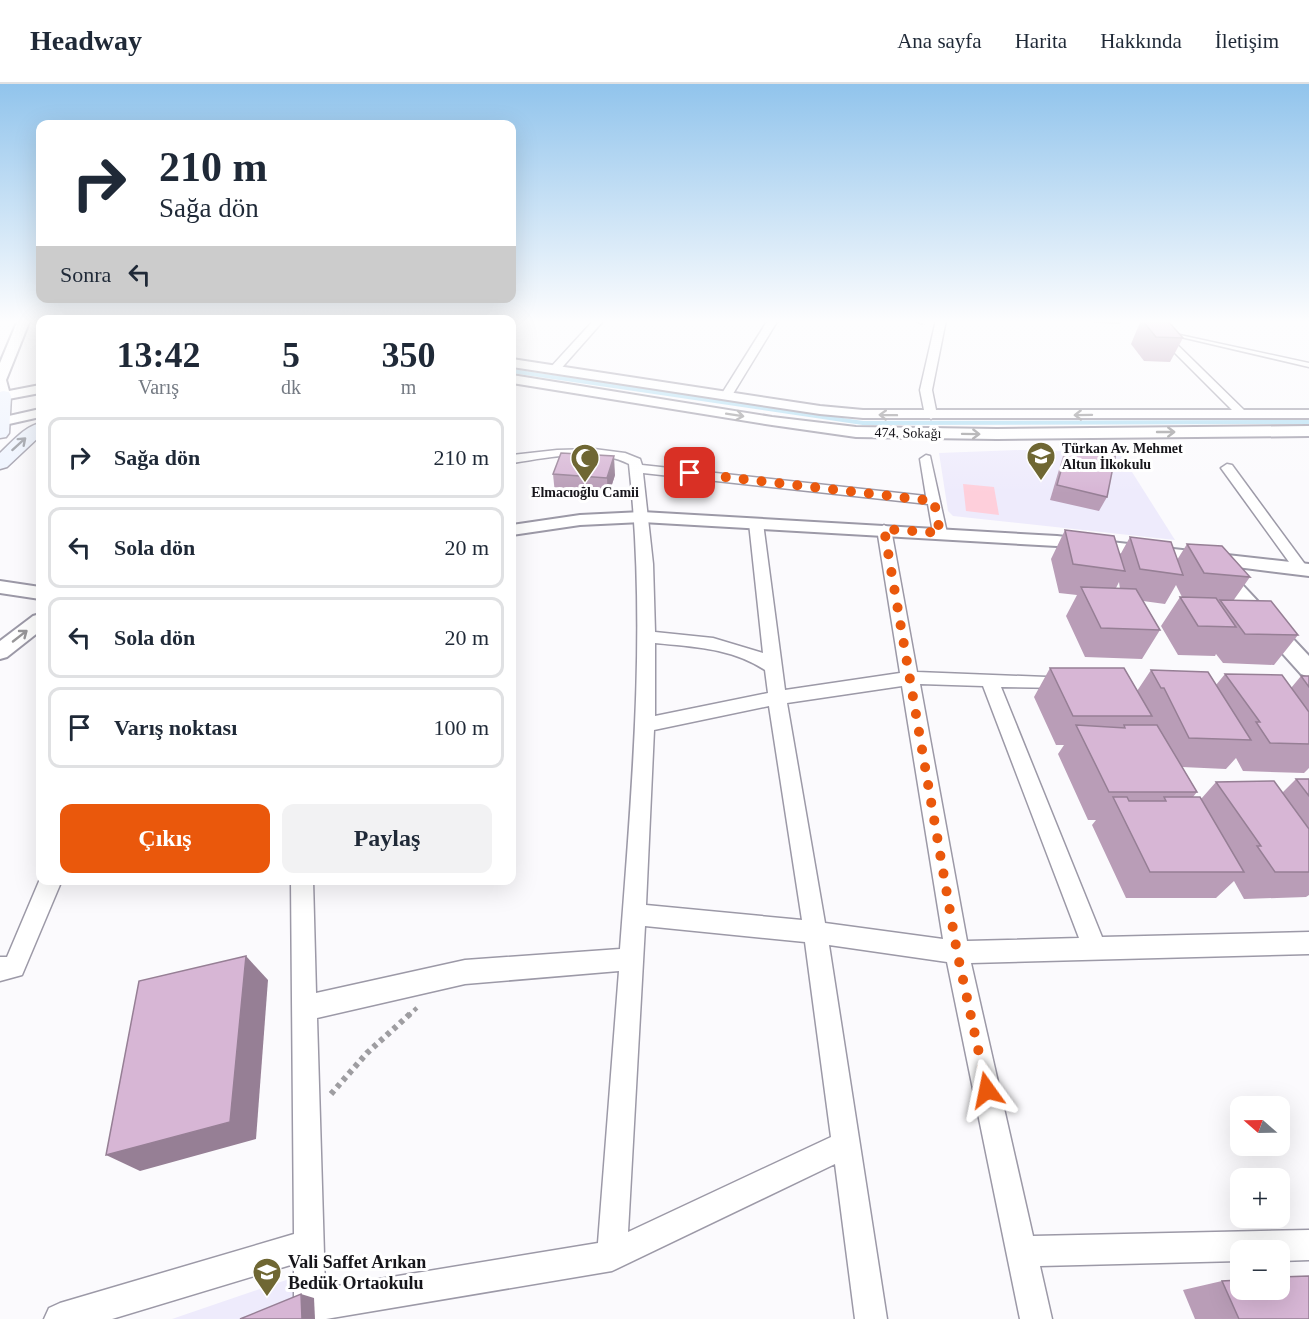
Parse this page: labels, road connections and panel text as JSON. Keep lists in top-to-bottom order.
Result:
{
  "streets": {
    "street": ["474. Sokağı"]
  },
  "places": {
    "school or university": ["Türkan Av. Mehmet Altun İlkokulu", "Vali Saffet Arıkan Bedük Ortaokulu"],
    "mosque": ["Elmacıoğlu Camii"]
  },
  "north": "left",
  "page": {
    "header": "Headway",
    "nav": [
      "Ana sayfa",
      "Harita",
      "Hakkında",
      "İletişim"
    ],
    "turn": ["210 m", "Sağa dön"],
    "then": "Sonra",
    "eta": [
      "13:42",
      "Varış",
      "5",
      "dk",
      "350",
      "m"
    ],
    "list": [
      {
        "name": "Sağa dön",
        "value": "210 m"
      },
      {
        "name": "Sola dön",
        "value": "20 m"
      },
      {
        "name": "Sola dön",
        "value": "20 m"
      },
      {
        "name": "Varış noktası",
        "value": "100 m"
      }
    ],
    "buttons": ["Çıkış", "Paylaş"],
    "map_buttons": ["+", "−"]
  }
}
